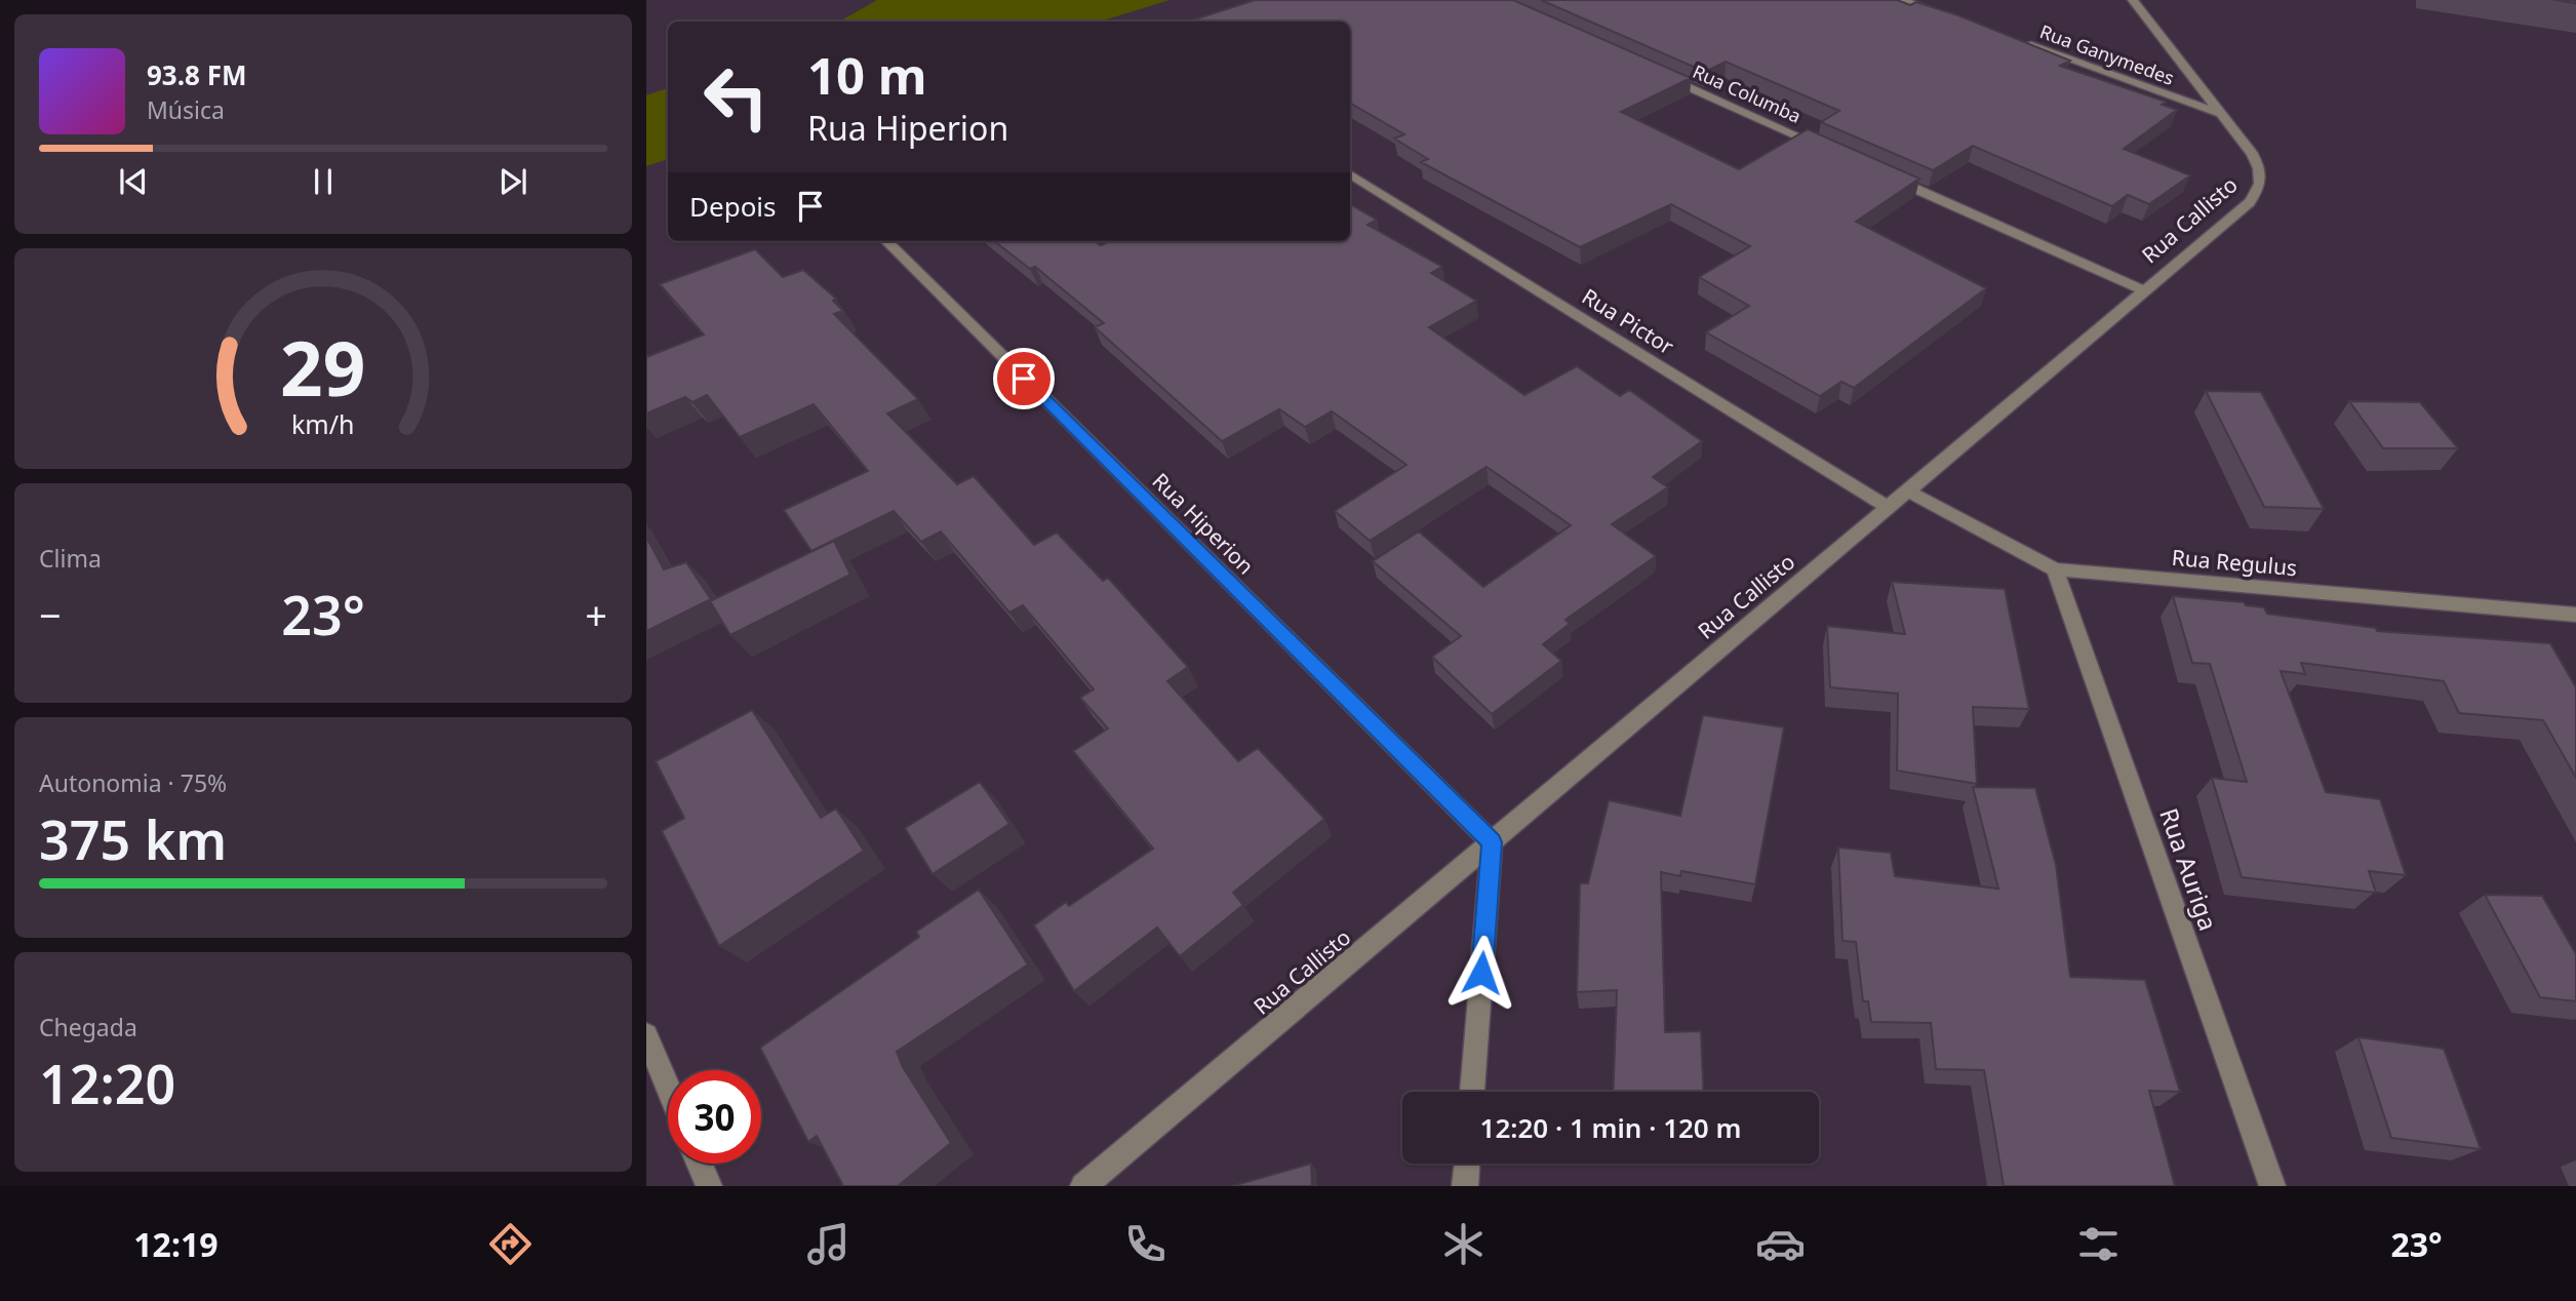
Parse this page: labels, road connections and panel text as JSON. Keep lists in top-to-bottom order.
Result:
{
  "streets": {
    "street": [
      "Rua Ganymedes",
      "Rua Columba",
      "Rua Callisto",
      "Rua Pictor",
      "Rua Hiperion",
      "Rua Regulus",
      "Rua Auriga"
    ]
  },
  "crossings": [
    ["Rua Ganymedes", "Rua Callisto"],
    ["Rua Callisto", "Rua Pictor"],
    ["Rua Callisto", "Rua Hiperion"],
    ["Rua Callisto", "Rua Regulus"],
    ["Rua Regulus", "Rua Auriga"]
  ],
  "page": {
    "turn": ["10 m", "Rua Hiperion"],
    "song": ["93.8 FM", "Música"],
    "then": "Depois",
    "tile": [
      "Clima",
      ["Autonomia · 75%", "375 km"],
      ["Chegada", "12:20"]
    ],
    "heat": ["−", "23°", "+"],
    "limit": "30",
    "trip": "12:20 · 1 min · 120 m",
    "tabs": ["12:19", "23°"],
    "gauge": ["29", "km/h"]
  }
}
